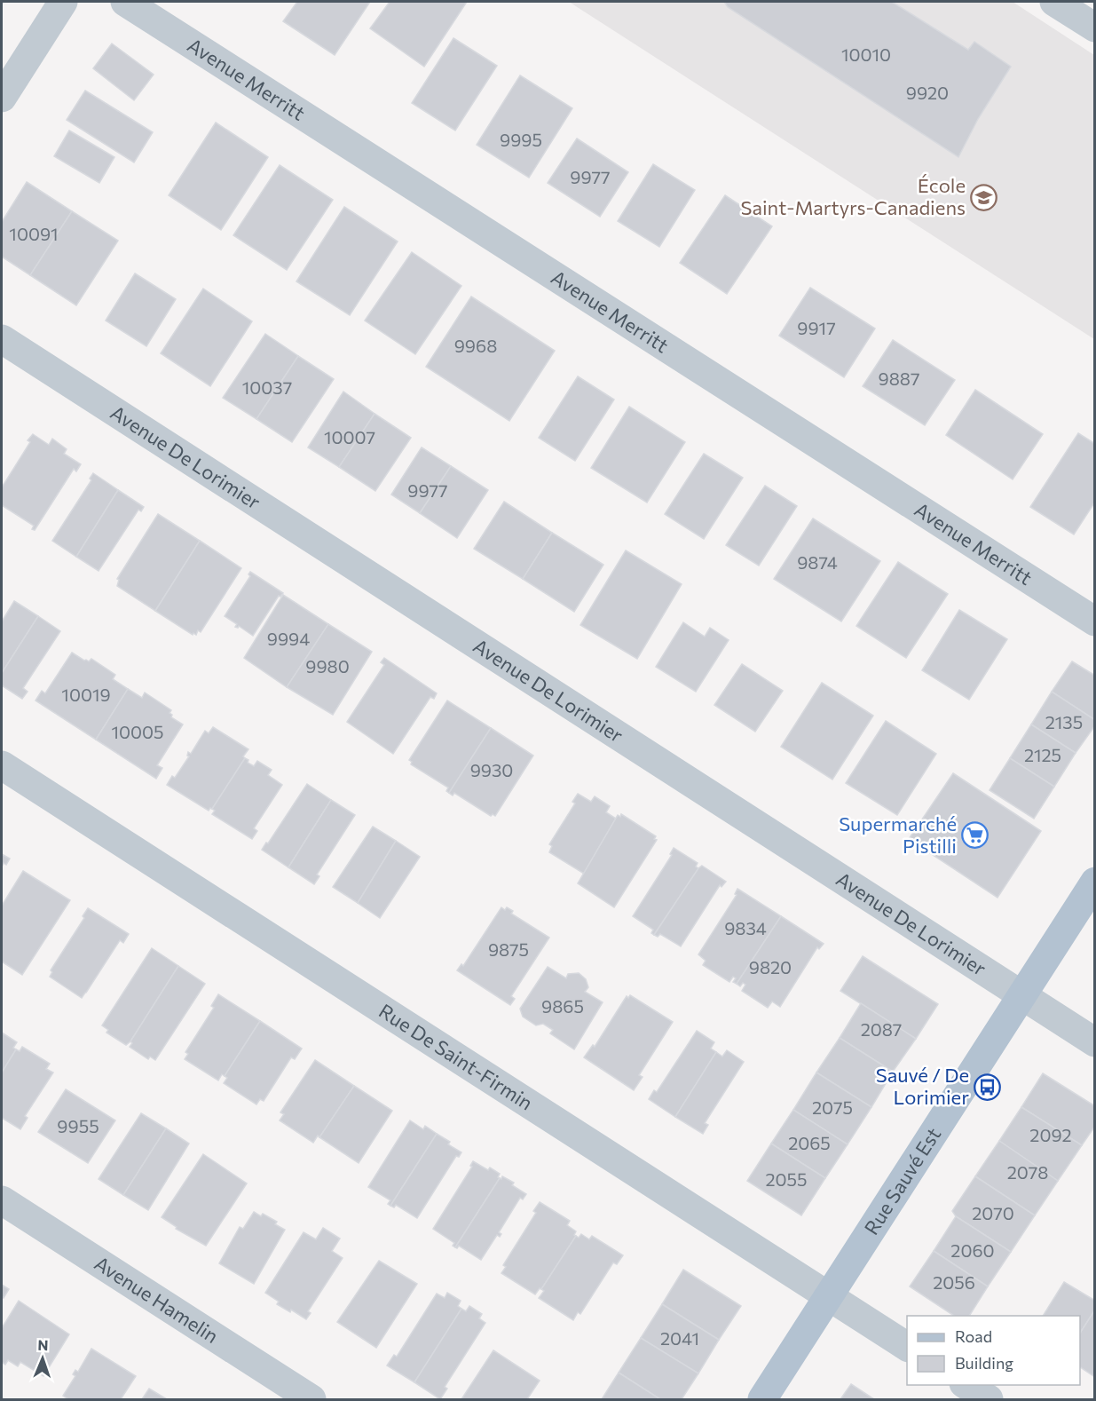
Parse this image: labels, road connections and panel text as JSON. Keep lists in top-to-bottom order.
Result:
{
  "streets": {
    "main road": ["Rue Sauvé Est"],
    "street": [
      "Avenue Merritt",
      "Avenue De Lorimier",
      "Rue De Saint-Firmin",
      "Avenue Hamelin"
    ]
  },
  "crossings": [
    ["Avenue De Lorimier", "Rue Sauvé Est"],
    ["Rue De Saint-Firmin", "Rue Sauvé Est"]
  ],
  "places": {
    "school or university": ["École Saint-Martyrs-Canadiens"],
    "supermarket": ["Supermarché Pistilli"],
    "bus stop": ["Sauvé / De Lorimier"]
  },
  "house_numbers": [
    "10010",
    "9920",
    "9995",
    "9977",
    "10091",
    "9917",
    "9968",
    "9887",
    "10037",
    "10007",
    "9977",
    "9874",
    "9994",
    "9980",
    "10019",
    "2135",
    "10005",
    "2125",
    "9930",
    "9834",
    "9875",
    "9820",
    "9865",
    "2087",
    "2075",
    "9955",
    "2092",
    "2065",
    "2078",
    "2055",
    "2070",
    "2060",
    "2056",
    "2041"
  ],
  "legend": ["Road", "Building"],
  "north": "top"
}
